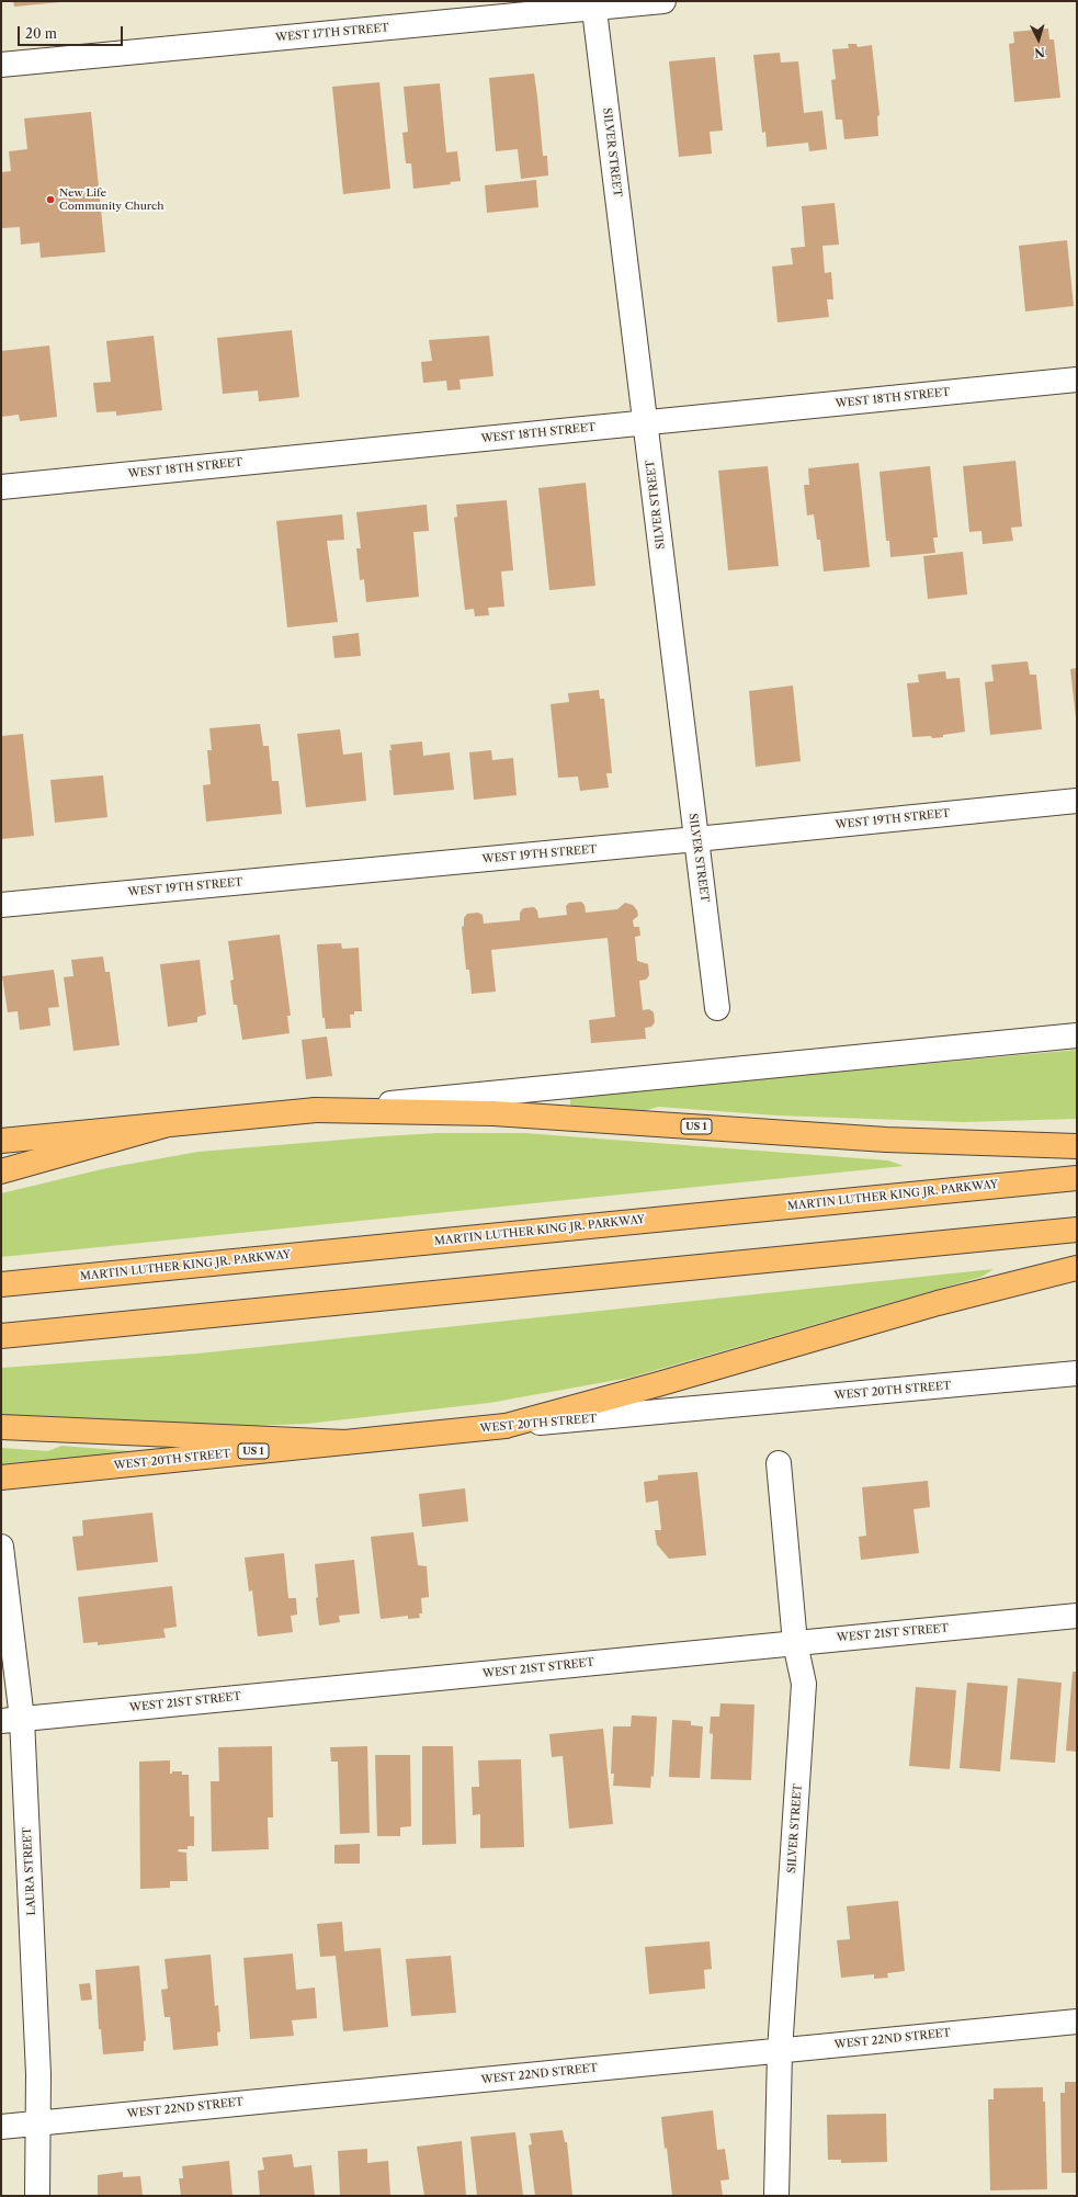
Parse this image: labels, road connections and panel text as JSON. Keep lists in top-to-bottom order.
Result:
{
  "streets": {
    "main road": ["US 1", "MARTIN LUTHER KING JR. PARKWAY", "WEST 20TH STREET"],
    "street": [
      "WEST 17TH STREET",
      "SILVER STREET",
      "WEST 18TH STREET",
      "WEST 19TH STREET",
      "WEST 21ST STREET",
      "LAURA STREET",
      "WEST 22ND STREET"
    ]
  },
  "crossings": [
    ["WEST 17TH STREET", "SILVER STREET"],
    ["SILVER STREET", "WEST 18TH STREET"],
    ["SILVER STREET", "WEST 19TH STREET"],
    ["SILVER STREET", "WEST 21ST STREET"],
    ["SILVER STREET", "WEST 22ND STREET"],
    ["WEST 21ST STREET", "LAURA STREET"],
    ["LAURA STREET", "WEST 22ND STREET"]
  ],
  "places": ["New Life Community Church"],
  "scale_bar": "20 m",
  "north": "bottom"
}
